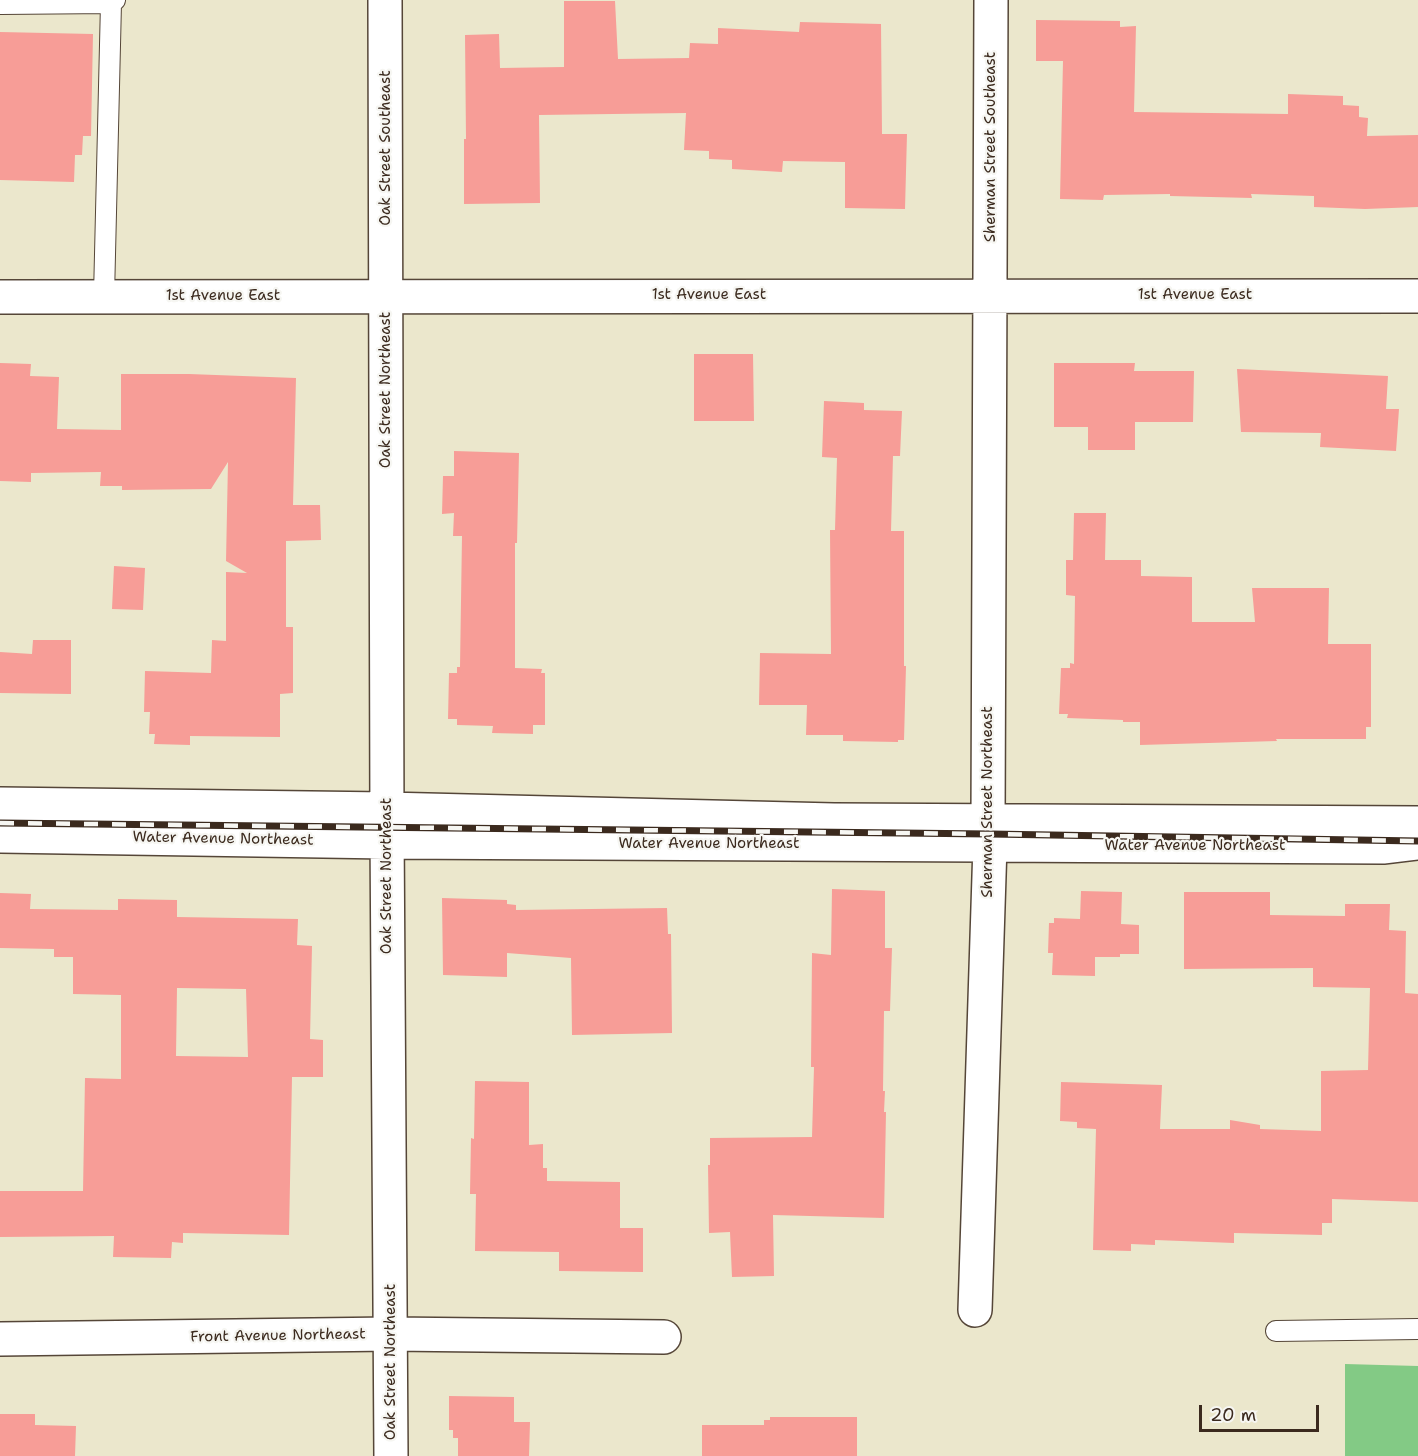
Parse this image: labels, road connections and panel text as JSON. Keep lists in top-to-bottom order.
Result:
{
  "streets": {
    "street": [
      "Sherman Street Southeast",
      "Oak Street Southeast",
      "1st Avenue East",
      "Oak Street Northeast",
      "Sherman Street Northeast",
      "Water Avenue Northeast",
      "Front Avenue Northeast"
    ]
  },
  "crossings": [
    ["Sherman Street Southeast", "1st Avenue East"],
    ["Sherman Street Southeast", "Sherman Street Northeast"],
    ["Oak Street Southeast", "1st Avenue East"],
    ["Oak Street Southeast", "Oak Street Northeast"],
    ["1st Avenue East", "Oak Street Northeast"],
    ["1st Avenue East", "Sherman Street Northeast"],
    ["Oak Street Northeast", "Water Avenue Northeast"],
    ["Oak Street Northeast", "Front Avenue Northeast"],
    ["Sherman Street Northeast", "Water Avenue Northeast"]
  ],
  "scale_bar": "20 m"
}
